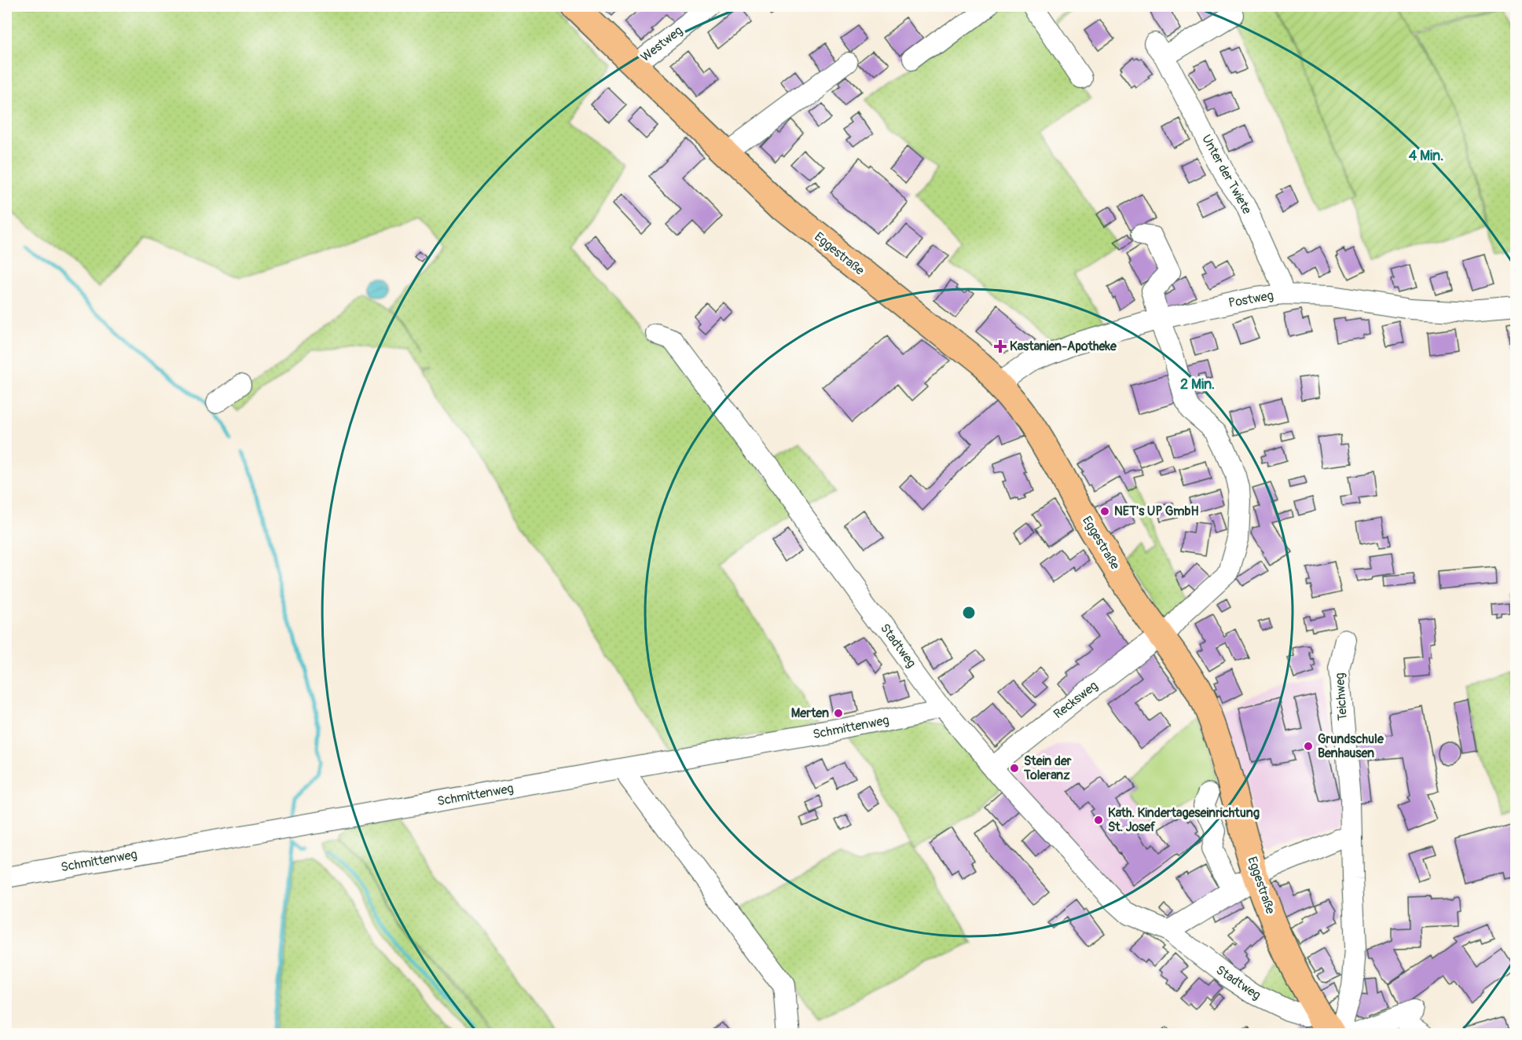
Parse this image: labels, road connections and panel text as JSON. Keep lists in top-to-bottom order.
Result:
{
  "streets": {
    "main road": ["Eggestraße"],
    "street": [
      "Westweg",
      "Unter der Twiete",
      "Postweg",
      "Stadtweg",
      "Teichweg",
      "Recksweg",
      "Schmittenweg"
    ]
  },
  "crossings": [
    ["Westweg", "Eggestraße"],
    ["Unter der Twiete", "Postweg"],
    ["Eggestraße", "Postweg"],
    ["Eggestraße", "Stadtweg"],
    ["Eggestraße", "Recksweg"],
    ["Stadtweg", "Recksweg"],
    ["Stadtweg", "Schmittenweg"]
  ],
  "places": {
    "health": ["Kastanien-Apotheke"],
    "other": [
      "NET's UP GmbH",
      "Merten",
      "Grundschule Benhausen",
      "Stein der Toleranz",
      "Kath. Kindertageseinrichtung St. Josef"
    ]
  },
  "rings": ["4 Min.", "2 Min."]
}
